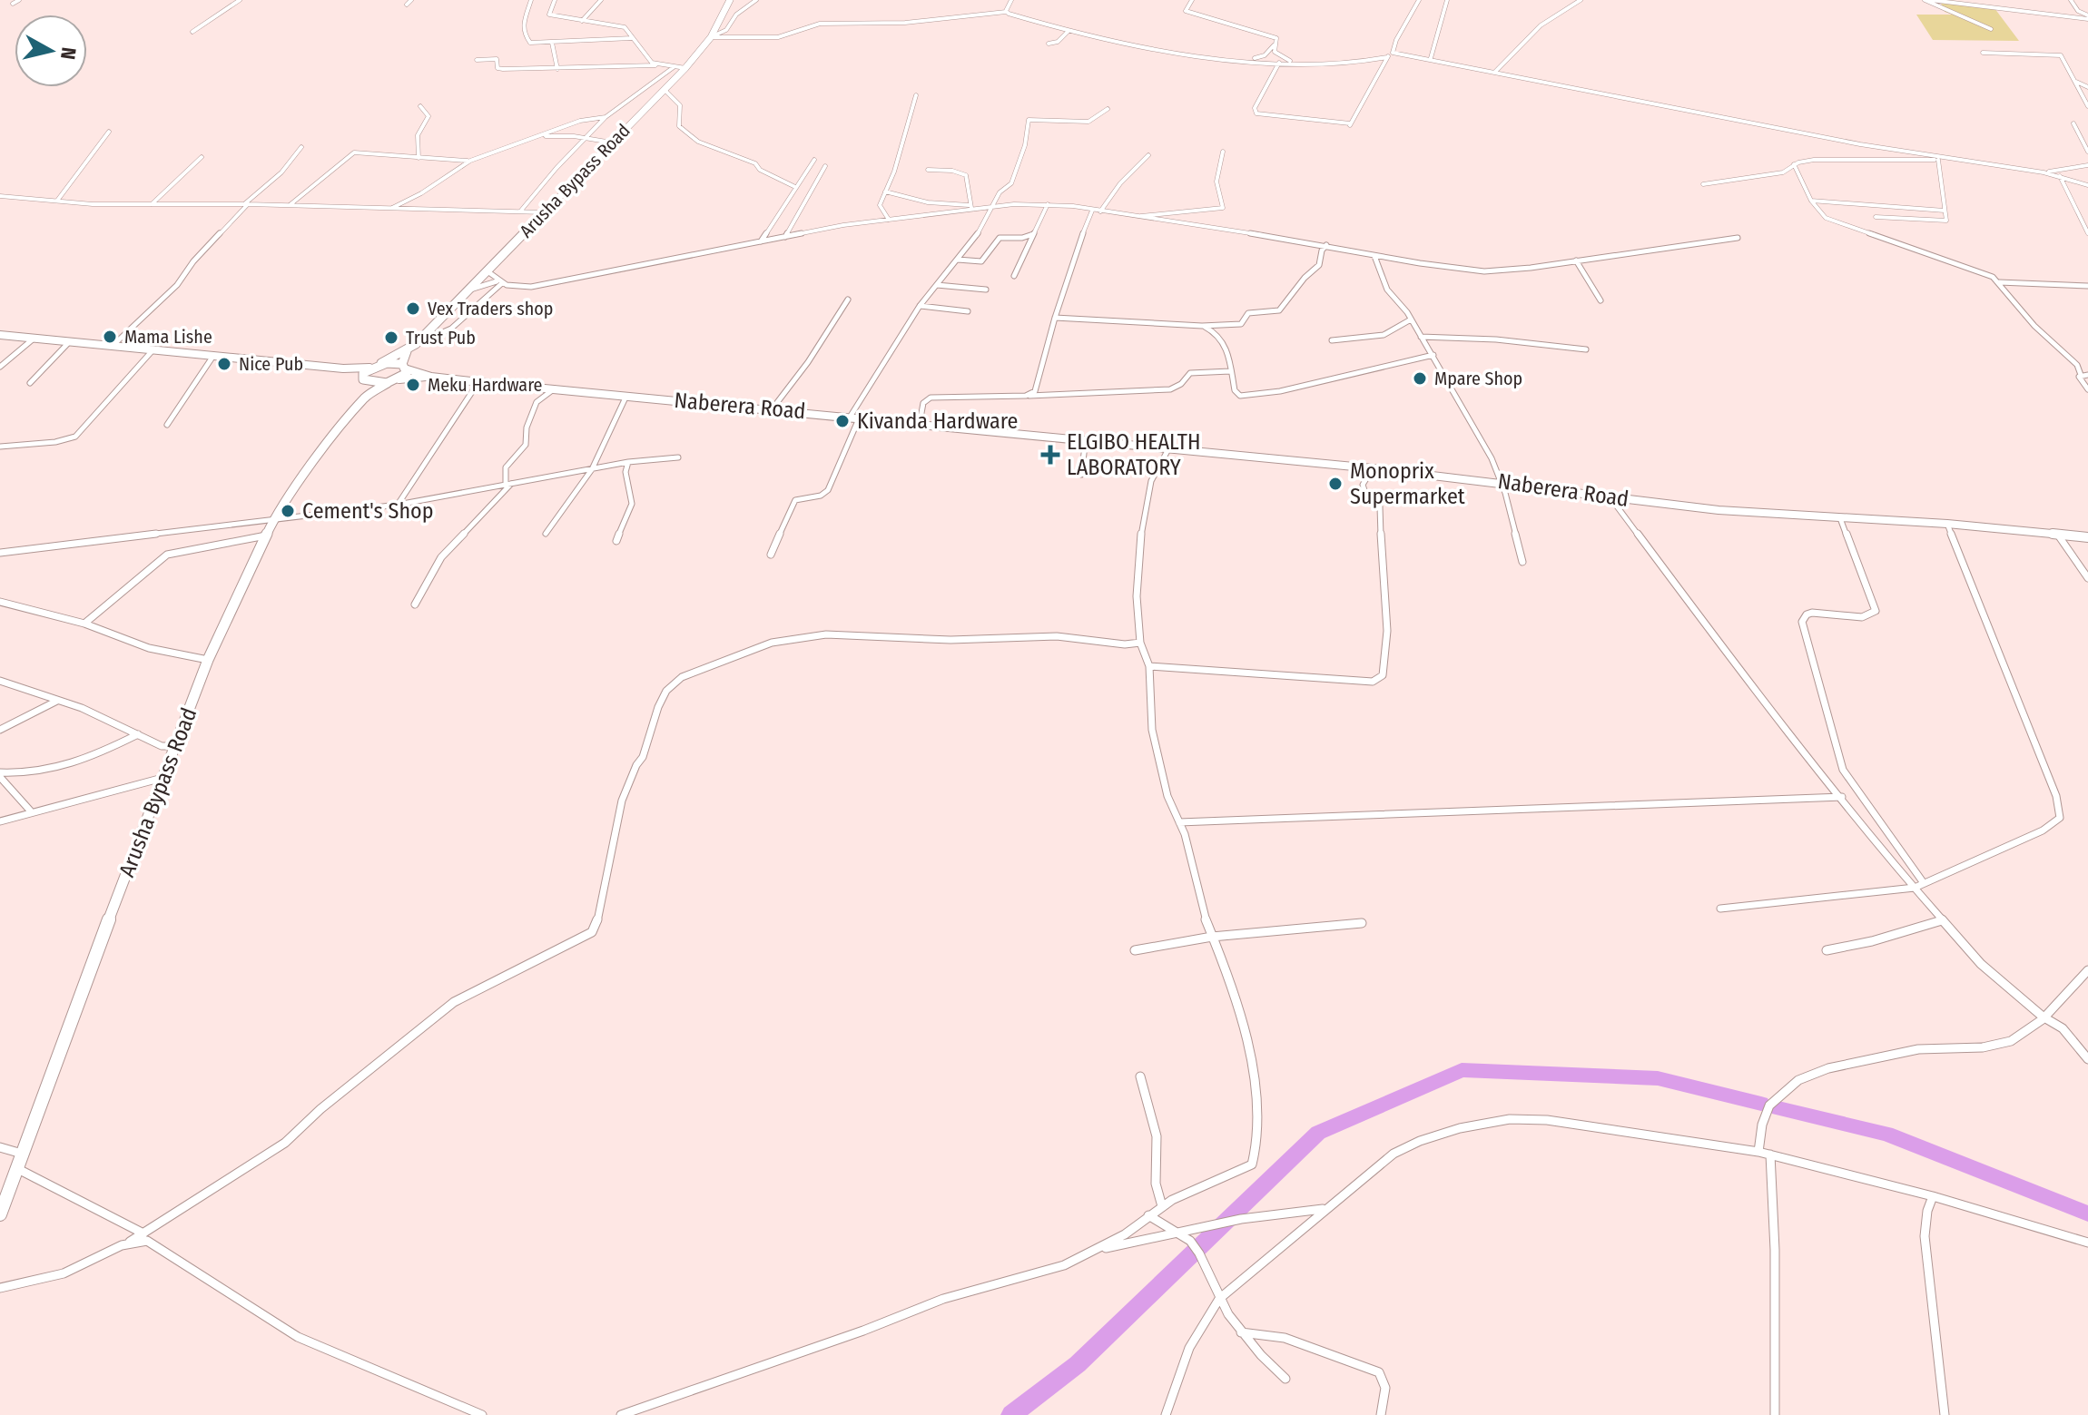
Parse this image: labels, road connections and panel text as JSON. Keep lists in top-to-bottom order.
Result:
{
  "streets": {
    "main road": ["Arusha Bypass Road"],
    "street": ["Naberera Road"]
  },
  "crossings": [
    ["Arusha Bypass Road", "Naberera Road"]
  ],
  "places": {
    "other": [
      "Vex Traders shop",
      "Mama Lishe",
      "Trust Pub",
      "Nice Pub",
      "Mpare Shop",
      "Meku Hardware",
      "Kivanda Hardware",
      "Monoprix Supermarket",
      "Cement's Shop"
    ],
    "health": ["ELGIBO HEALTH LABORATORY"]
  },
  "north": "right"
}
